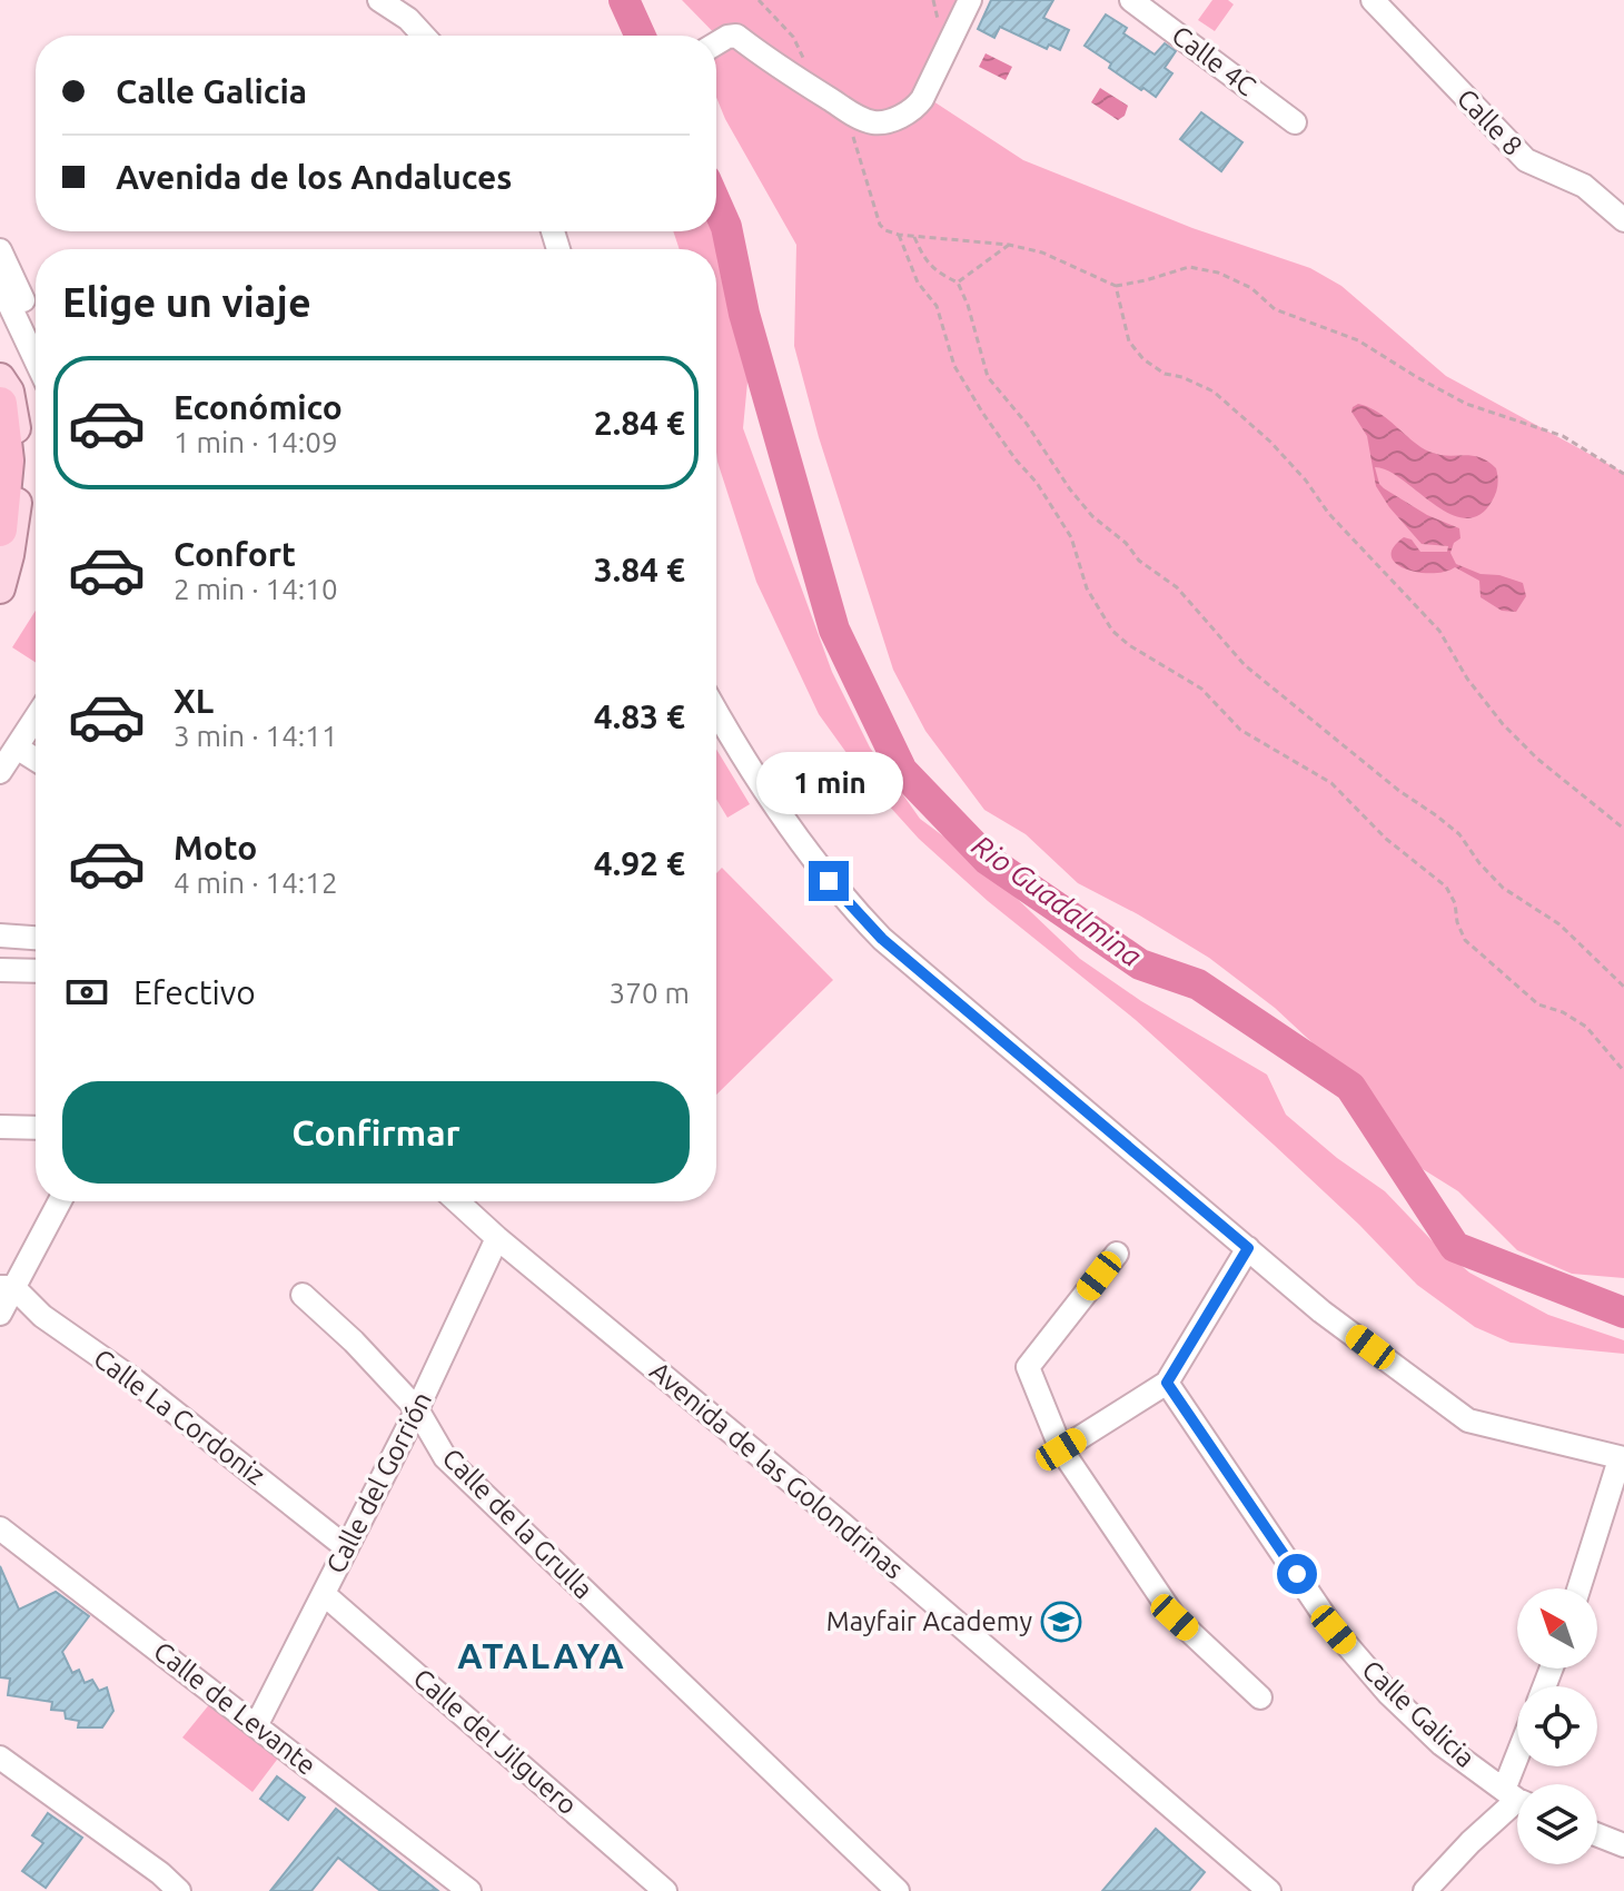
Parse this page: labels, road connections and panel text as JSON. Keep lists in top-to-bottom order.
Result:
{
  "streets": {
    "street": [
      "Calle 4C",
      "Calle 8",
      "Calle La Cordoniz",
      "Avenida de las Golondrinas",
      "Calle del Gorrión",
      "Calle de la Grulla",
      "Calle de Levante",
      "Calle Galicia",
      "Calle del Jilguero"
    ]
  },
  "crossings": [
    ["Calle La Cordoniz", "Calle del Gorrión"],
    ["Avenida de las Golondrinas", "Calle del Gorrión"],
    ["Calle del Gorrión", "Calle de la Grulla"],
    ["Calle del Gorrión", "Calle de Levante"],
    ["Calle del Gorrión", "Calle del Jilguero"]
  ],
  "districts": ["ATALAYA"],
  "water": ["Rio Guadalmina"],
  "places": {
    "school or university": ["Mayfair Academy"]
  },
  "north": "top left",
  "page": {
    "banner": ["Calle Galicia", "Avenida de los Andaluces"],
    "heading": "Elige un viaje",
    "list": [
      {
        "name": "Económico",
        "note": "1 min · 14:09",
        "value": "2.84 €"
      },
      {
        "name": "Confort",
        "note": "2 min · 14:10",
        "value": "3.84 €"
      },
      {
        "name": "XL",
        "note": "3 min · 14:11",
        "value": "4.83 €"
      },
      {
        "name": "Moto",
        "note": "4 min · 14:12",
        "value": "4.92 €"
      }
    ],
    "bubble": "1 min",
    "pay": ["Efectivo", "370 m"],
    "buttons": "Confirmar"
  }
}
